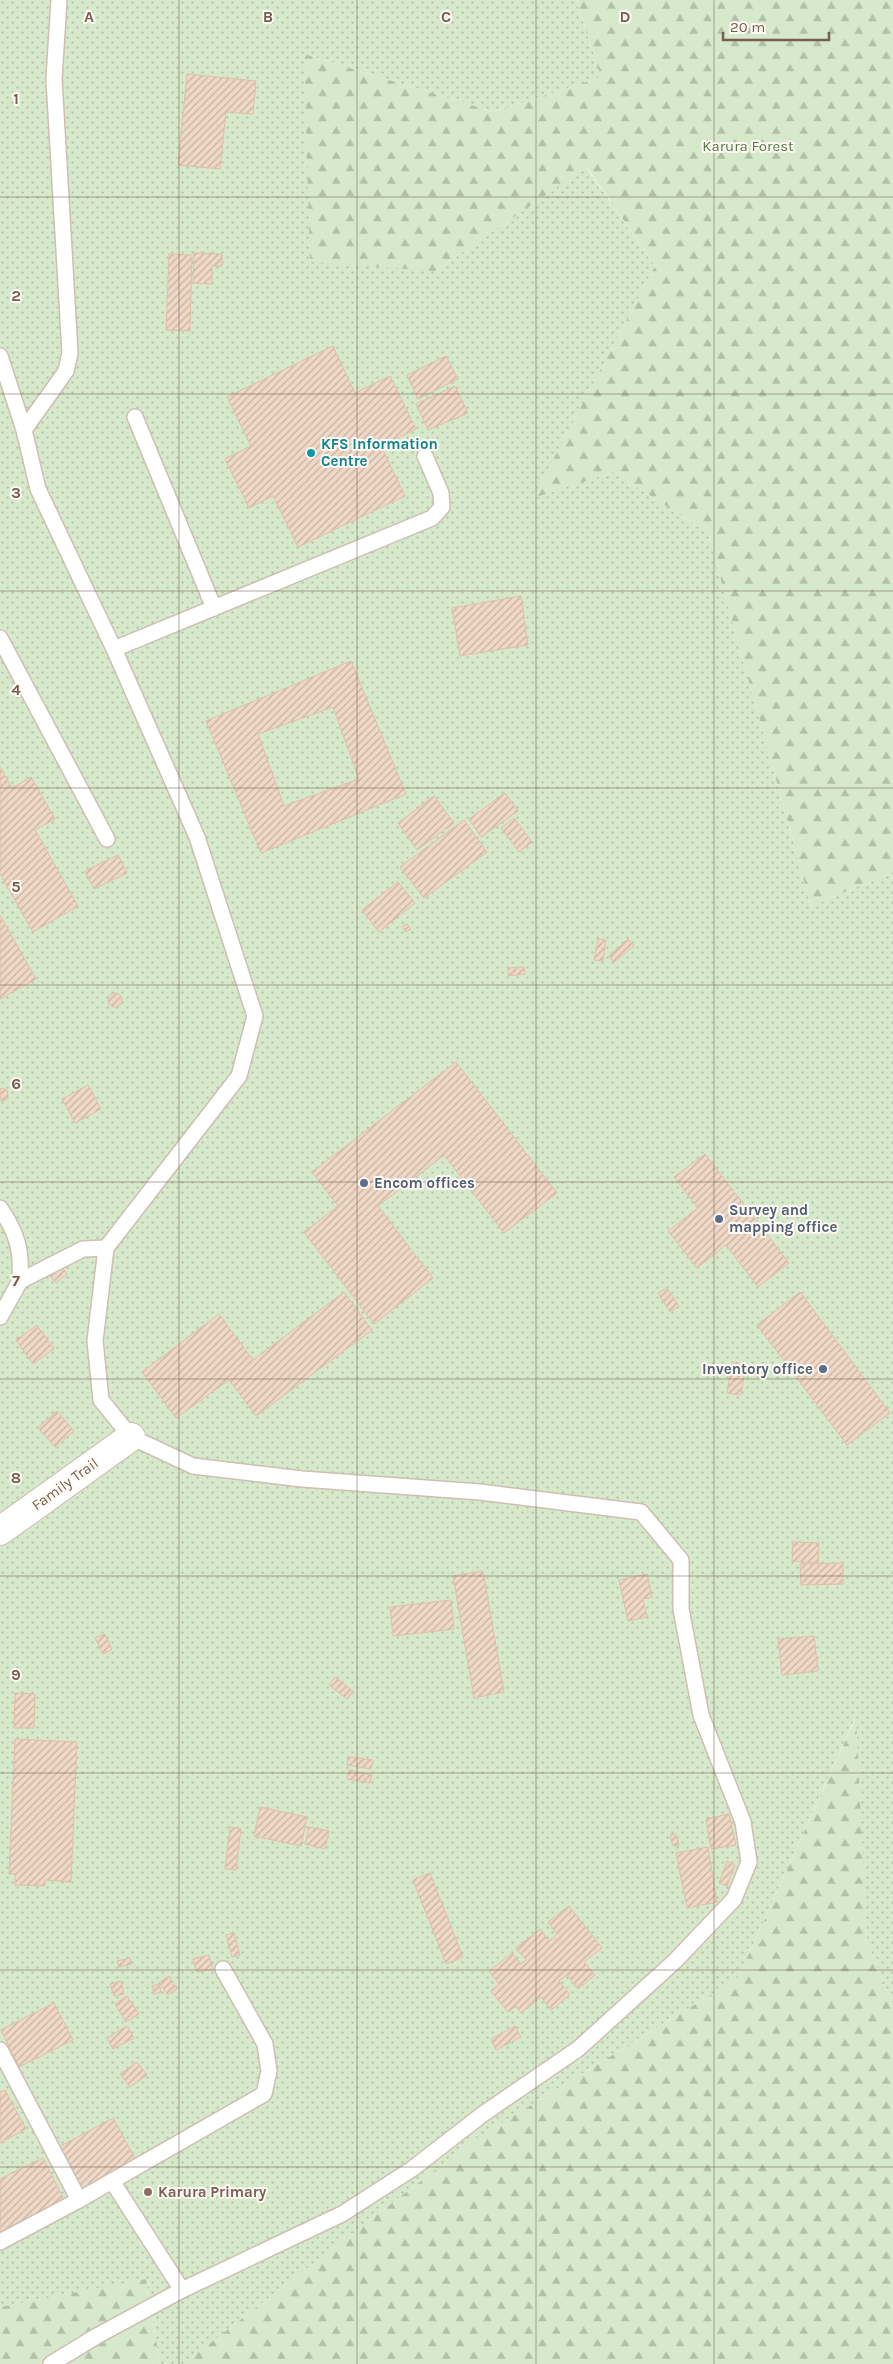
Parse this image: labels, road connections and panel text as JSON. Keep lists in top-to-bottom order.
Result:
{
  "streets": {
    "street": ["Family Trail"]
  },
  "parks": ["Karura Forest"],
  "places": [
    "KFS Information Centre",
    "Encom offices",
    "Survey and mapping office",
    "Inventory office",
    "Karura Primary"
  ],
  "scale_bar": "20 m",
  "grid": {
    "columns": [
      "A",
      "B",
      "C",
      "D"
    ],
    "rows": [
      "1",
      "2",
      "3",
      "4",
      "5",
      "6",
      "7",
      "8",
      "9"
    ]
  }
}
